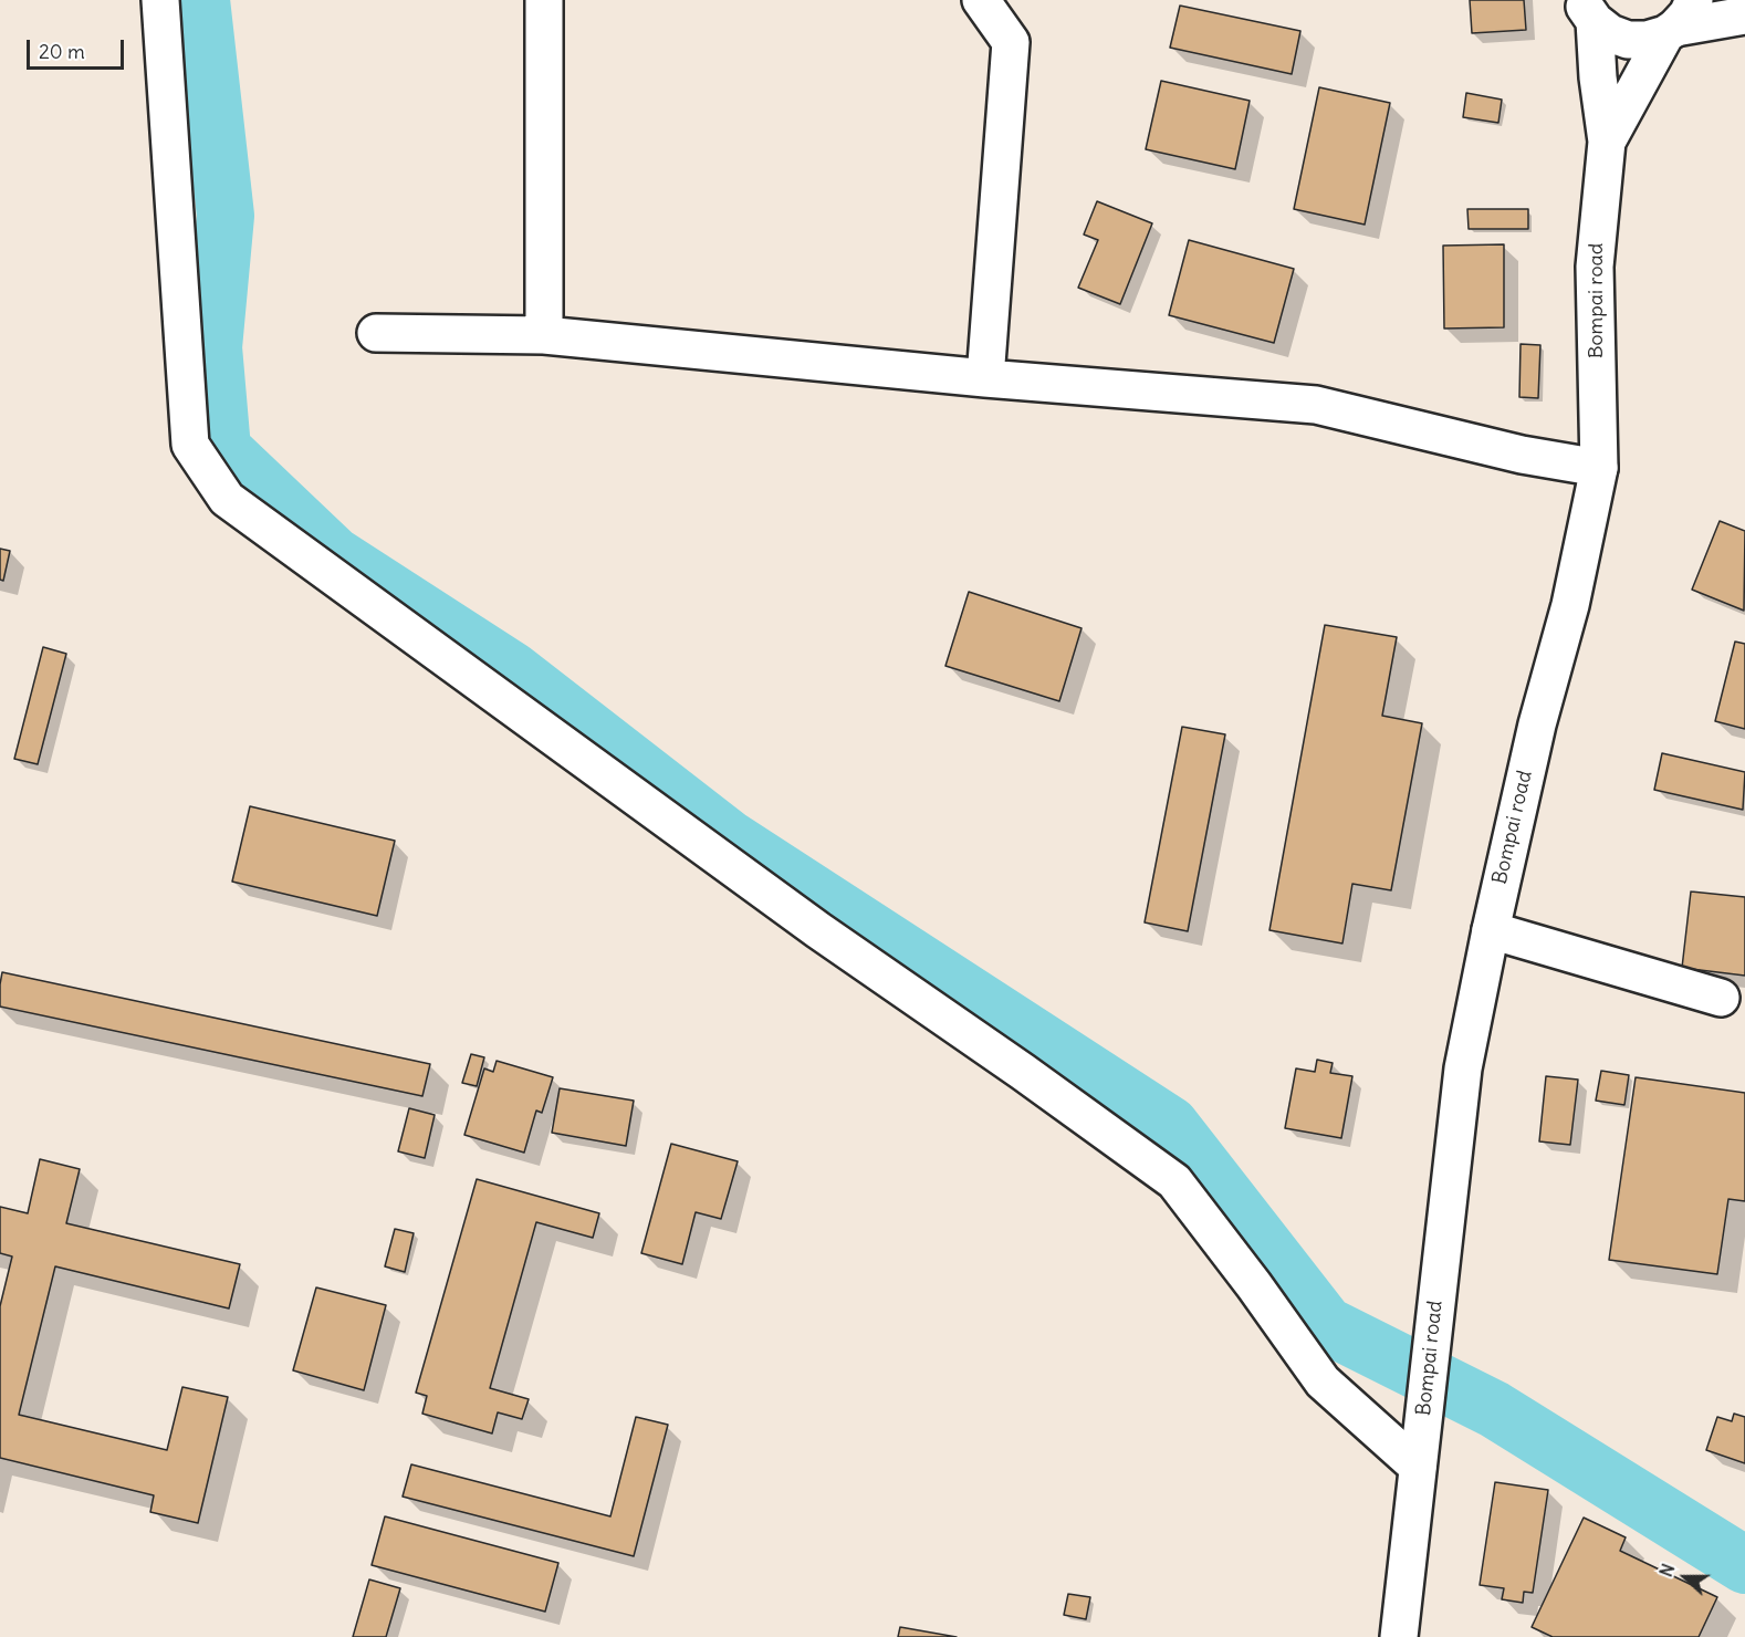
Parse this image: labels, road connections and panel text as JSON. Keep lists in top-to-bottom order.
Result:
{
  "streets": {
    "street": ["Bompai road"]
  },
  "scale_bar": "20 m",
  "north": "left"
}
